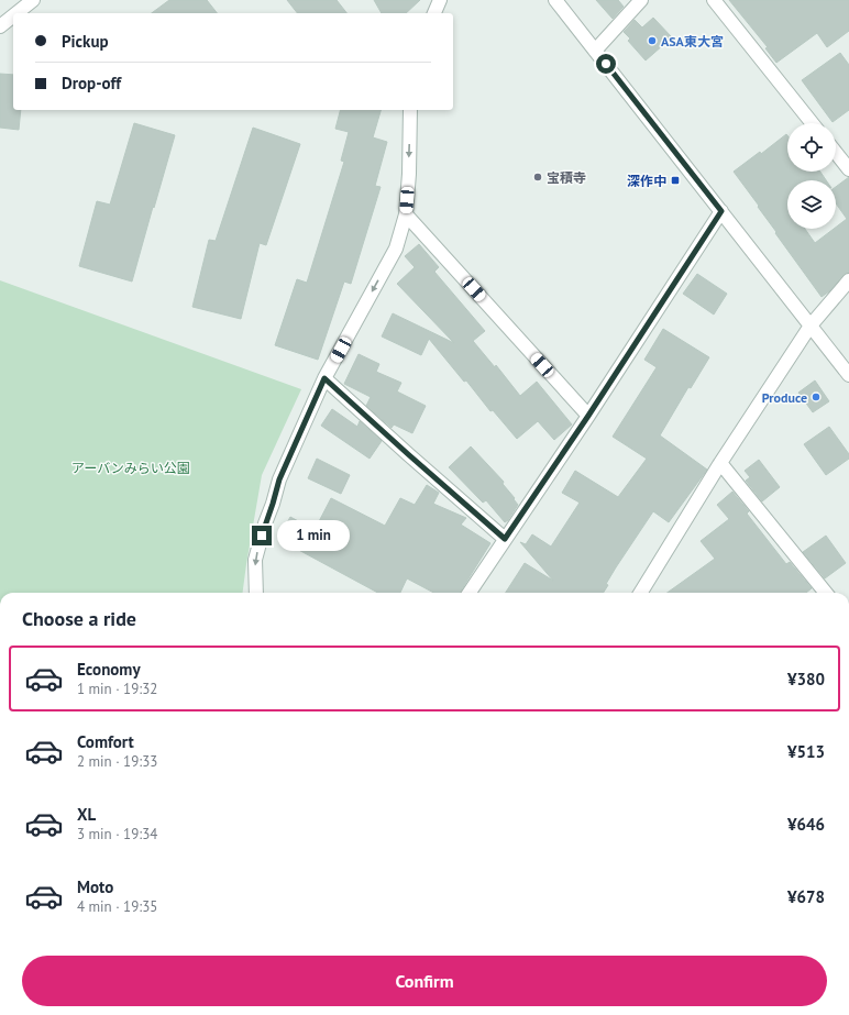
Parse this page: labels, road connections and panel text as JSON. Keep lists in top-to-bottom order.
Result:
{
  "parks": ["アーバンみらい公園"],
  "places": {
    "other": ["ASA東大宮", "宝積寺", "Produce"],
    "transit": ["深作中"]
  },
  "page": {
    "banner": ["Pickup", "Drop-off"],
    "bubble": "1 min",
    "heading": "Choose a ride",
    "list": [
      {
        "name": "Economy",
        "note": "1 min · 19:32",
        "value": "¥380"
      },
      {
        "name": "Comfort",
        "note": "2 min · 19:33",
        "value": "¥513"
      },
      {
        "name": "XL",
        "note": "3 min · 19:34",
        "value": "¥646"
      },
      {
        "name": "Moto",
        "note": "4 min · 19:35",
        "value": "¥678"
      }
    ],
    "buttons": "Confirm"
  }
}
